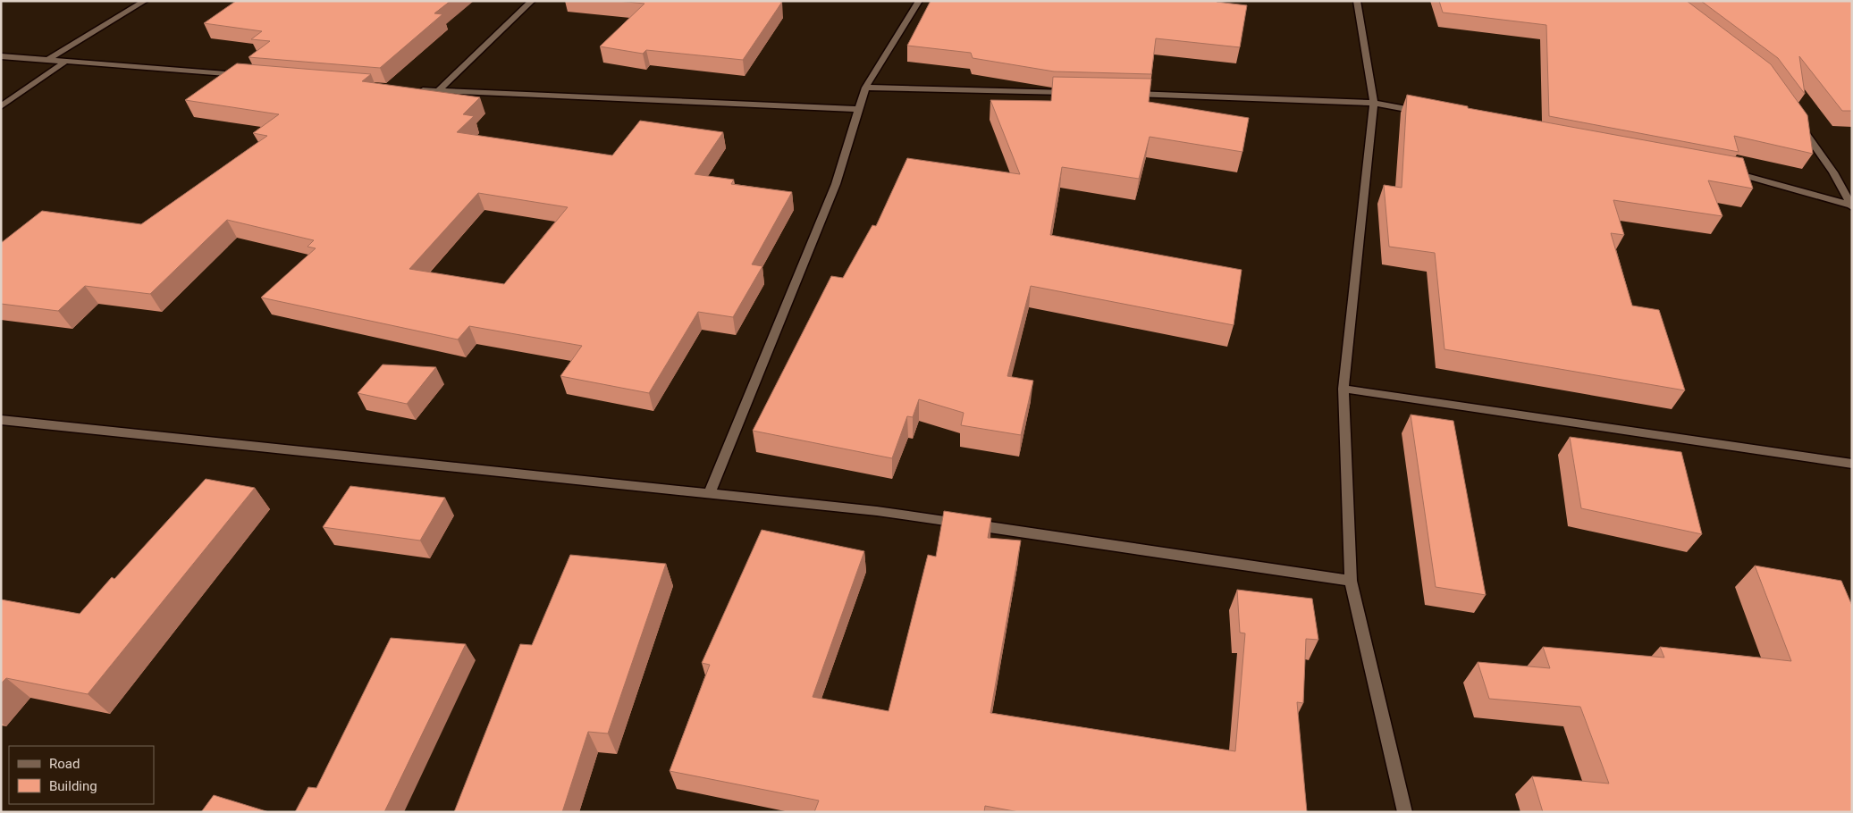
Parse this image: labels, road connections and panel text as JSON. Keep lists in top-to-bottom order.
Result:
{
  "legend": ["Road", "Building"]
}
